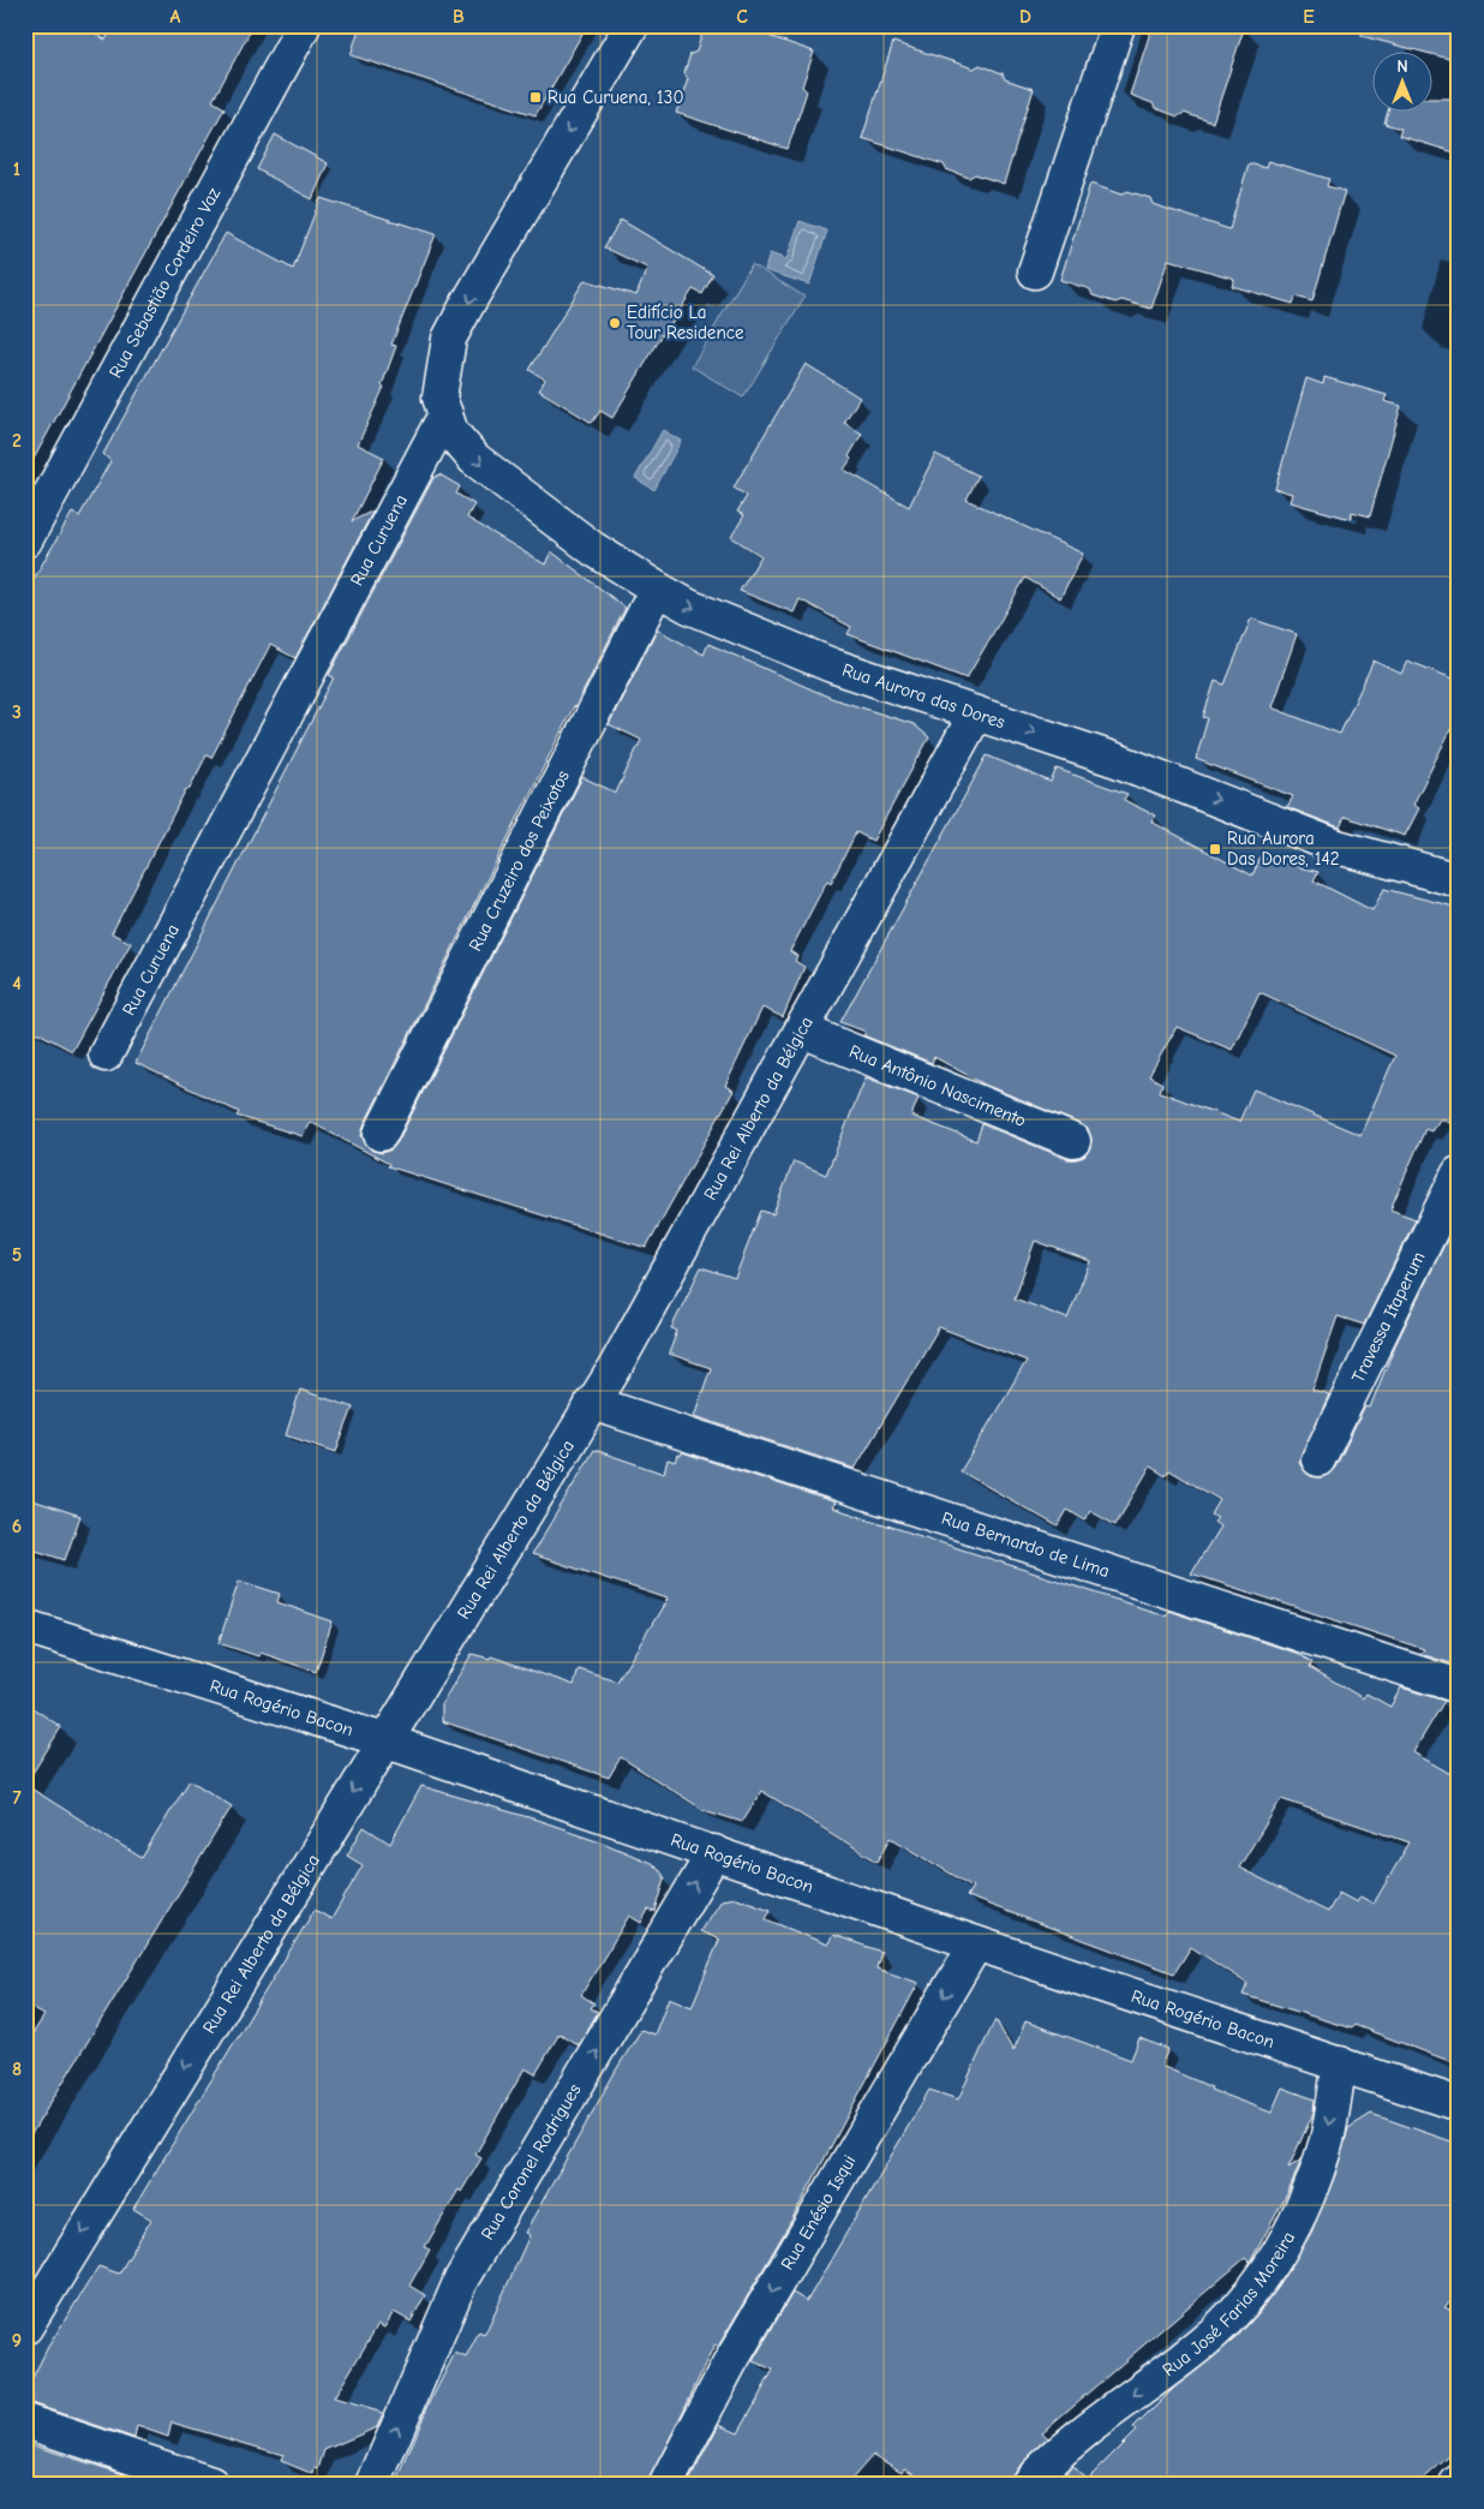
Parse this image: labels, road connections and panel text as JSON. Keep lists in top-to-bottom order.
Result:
{
  "streets": {
    "street": [
      "Rua Sebastião Cordeiro Vaz",
      "Rua Curuena",
      "Rua Aurora das Dores",
      "Rua Cruzeiro dos Peixotos",
      "Rua Antônio Nascimento",
      "Rua Rei Alberto da Bélgica",
      "Travessa Itaperum",
      "Rua Bernardo de Lima",
      "Rua Rogério Bacon",
      "Rua Coronel Rodrigues",
      "Rua Enésio Isqui",
      "Rua José Farias Moreira"
    ]
  },
  "crossings": [
    ["Rua Curuena", "Rua Aurora das Dores"],
    ["Rua Aurora das Dores", "Rua Cruzeiro dos Peixotos"],
    ["Rua Aurora das Dores", "Rua Rei Alberto da Bélgica"],
    ["Rua Antônio Nascimento", "Rua Rei Alberto da Bélgica"],
    ["Rua Rei Alberto da Bélgica", "Rua Bernardo de Lima"],
    ["Rua Rei Alberto da Bélgica", "Rua Rogério Bacon"],
    ["Rua Rogério Bacon", "Rua Coronel Rodrigues"],
    ["Rua Rogério Bacon", "Rua Enésio Isqui"],
    ["Rua Rogério Bacon", "Rua José Farias Moreira"]
  ],
  "one_way": [
    "Rua Aurora das Dores",
    "Rua Rei Alberto da Bélgica",
    "Rua Coronel Rodrigues",
    "Rua Enésio Isqui",
    "Rua José Farias Moreira"
  ],
  "places": {
    "transit": ["Rua Curuena, 130", "Rua Aurora Das Dores, 142"],
    "other": ["Edifício La Tour Residence"]
  },
  "north": "top",
  "grid": {
    "columns": [
      "A",
      "B",
      "C",
      "D",
      "E"
    ],
    "rows": [
      "1",
      "2",
      "3",
      "4",
      "5",
      "6",
      "7",
      "8",
      "9"
    ]
  }
}
